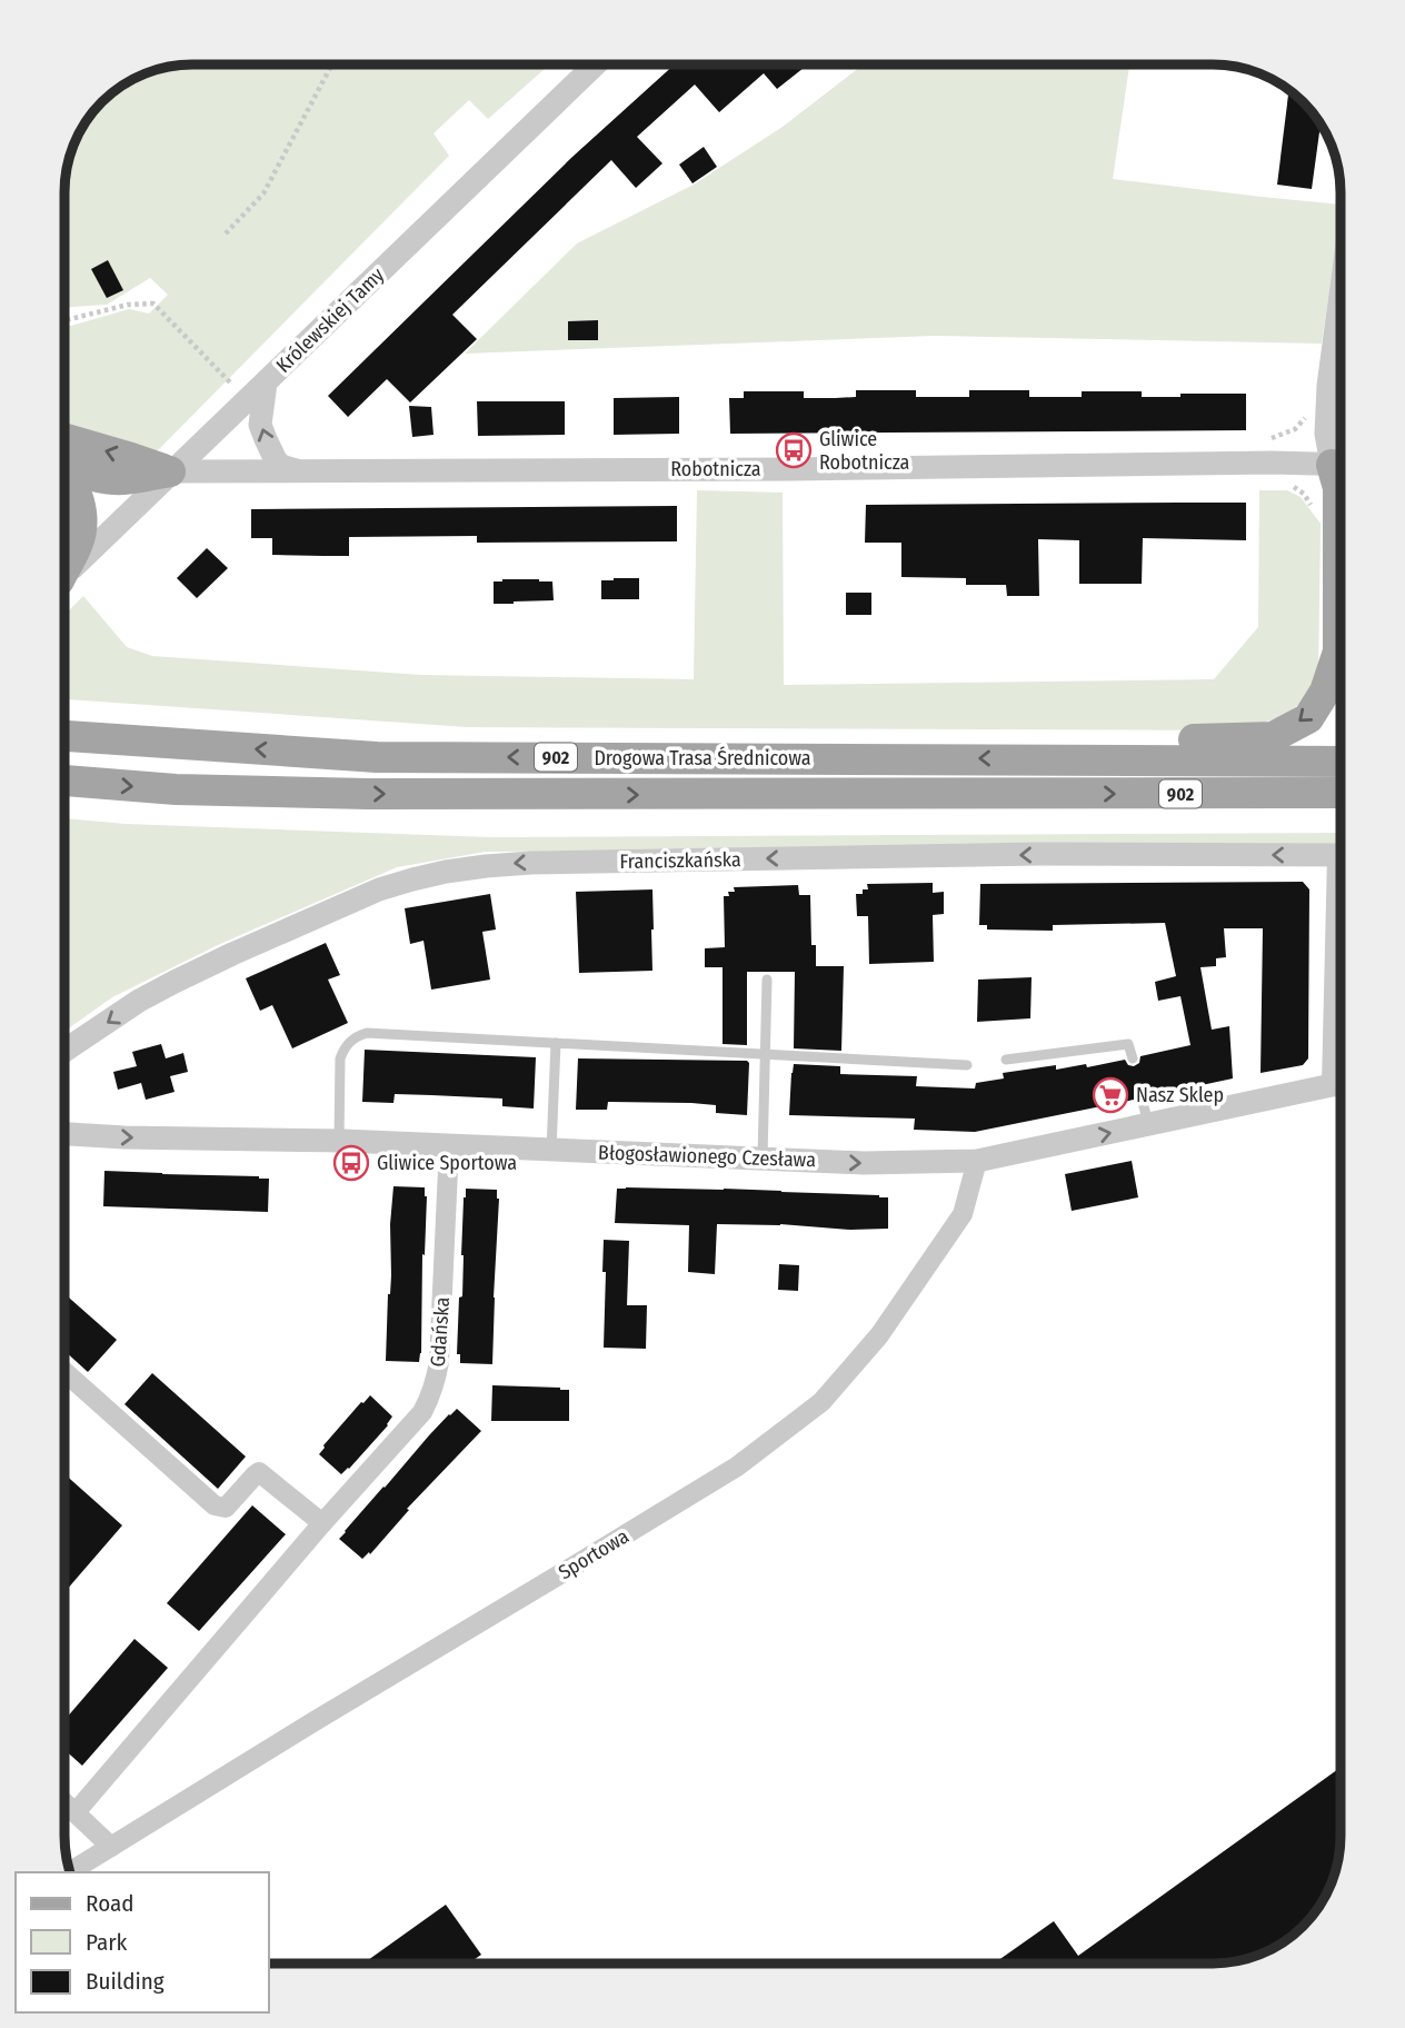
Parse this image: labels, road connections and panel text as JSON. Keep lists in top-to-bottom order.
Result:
{
  "streets": {
    "main road": ["902", "Drogowa Trasa Średnicowa"],
    "street": [
      "Królewskiej Tamy",
      "Robotnicza",
      "Franciszkańska",
      "Błogosławionego Czesława",
      "Gdańska",
      "Sportowa"
    ]
  },
  "crossings": [
    ["Królewskiej Tamy", "Robotnicza"],
    ["Błogosławionego Czesława", "Gdańska"],
    ["Błogosławionego Czesława", "Sportowa"]
  ],
  "one_way": ["Franciszkańska", "Błogosławionego Czesława"],
  "places": {
    "bus stop": ["Gliwice Robotnicza", "Gliwice Sportowa"],
    "supermarket": ["Nasz Sklep"]
  },
  "legend": ["Road", "Park", "Building"]
}
